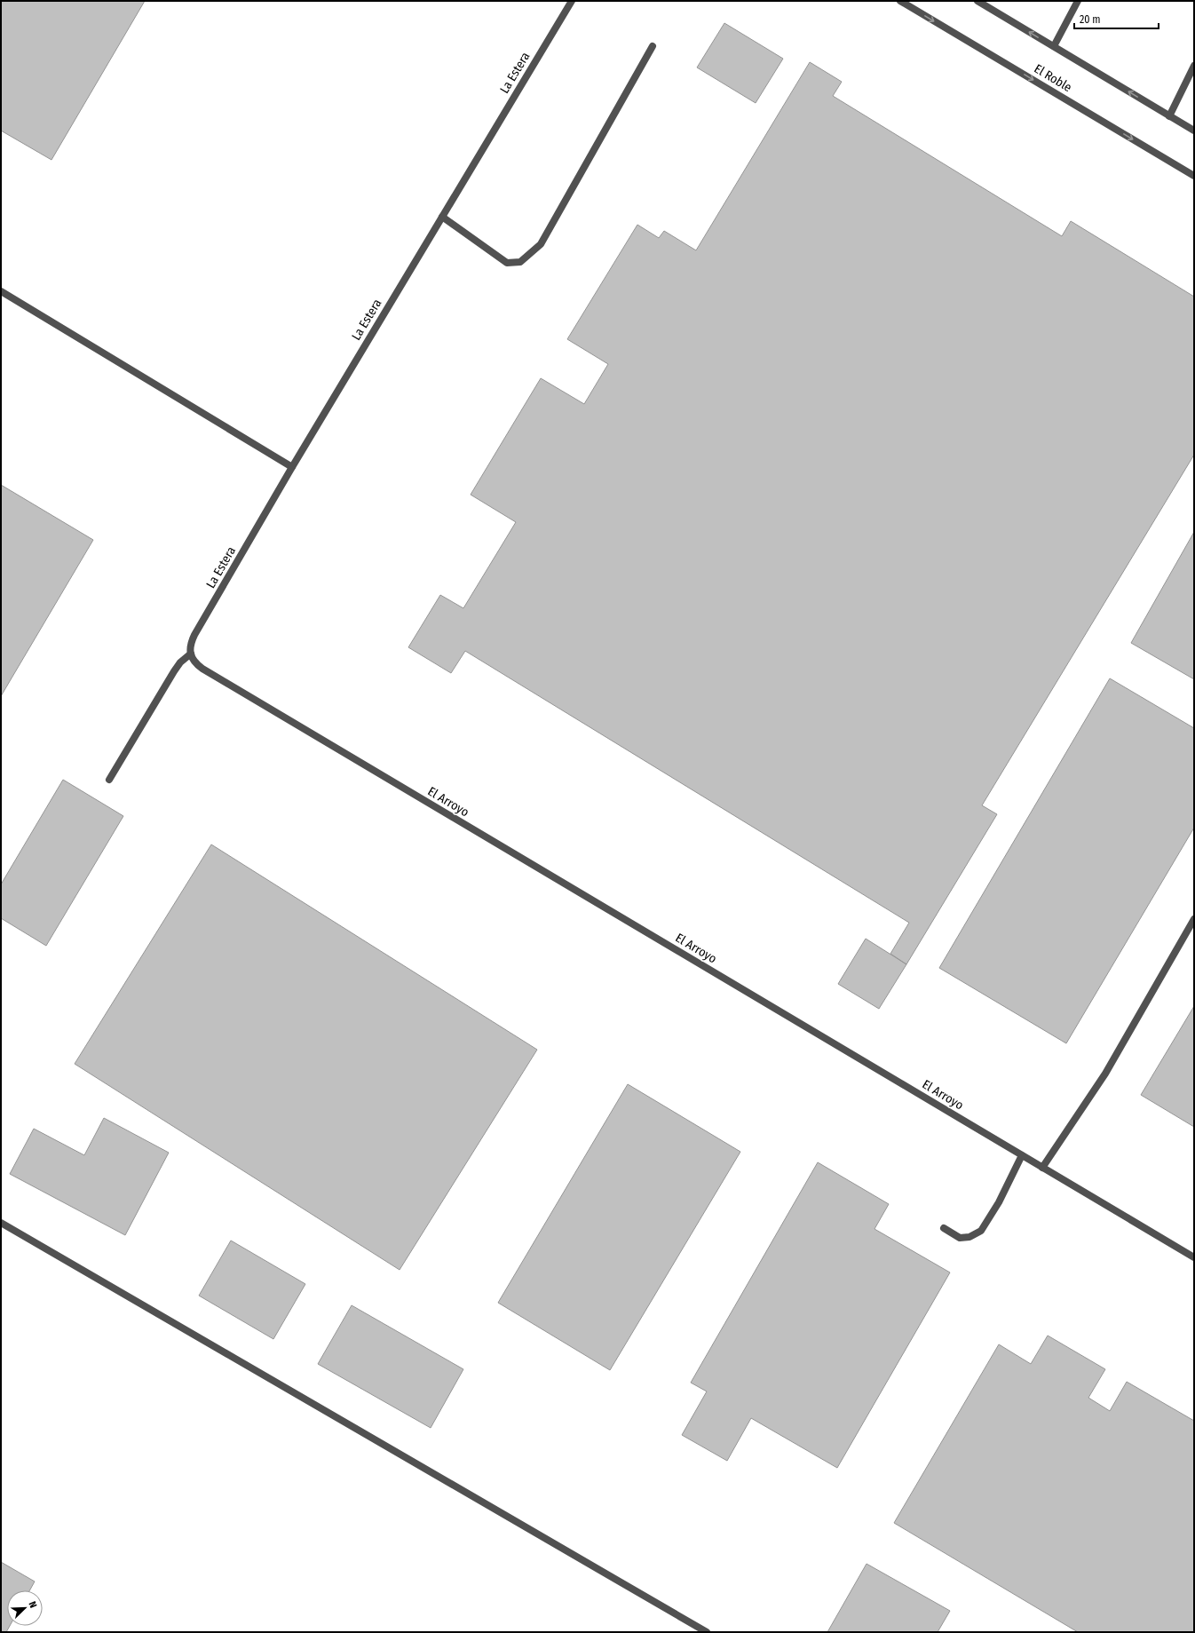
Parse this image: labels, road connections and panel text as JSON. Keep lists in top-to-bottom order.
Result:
{
  "streets": {
    "street": ["La Estera", "El Roble", "El Arroyo"]
  },
  "crossings": [
    ["La Estera", "El Arroyo"]
  ],
  "scale_bar": "20 m",
  "north": "top right"
}
